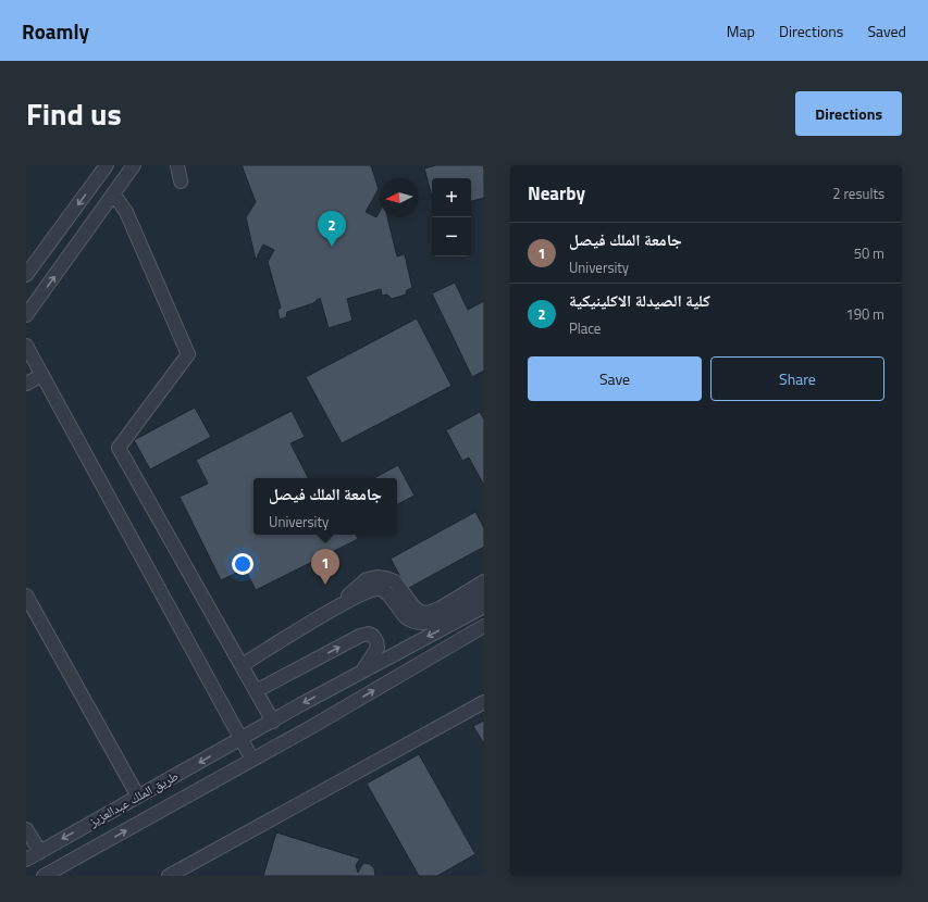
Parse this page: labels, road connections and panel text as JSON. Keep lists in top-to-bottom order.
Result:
{
  "streets": {
    "street": ["طريق الملك عبدالعزيز"]
  },
  "north": "left",
  "page": {
    "header": "Roamly",
    "nav": ["Map", "Directions", "Saved"],
    "title": "Find us",
    "buttons": [
      "Directions",
      ["Save", "Share"]
    ],
    "heading": ["Nearby", "2 results"],
    "map_buttons": ["+", "−"],
    "pins": ["2", "1"],
    "list": [
      {
        "mark": "1",
        "name": "جامعة الملك فيصل",
        "note": "University",
        "value": "50 m"
      },
      {
        "mark": "2",
        "name": "كلية الصيدلة الاكلينيكية",
        "note": "Place",
        "value": "190 m"
      }
    ],
    "popup": ["جامعة الملك فيصل", "University"]
  }
}
